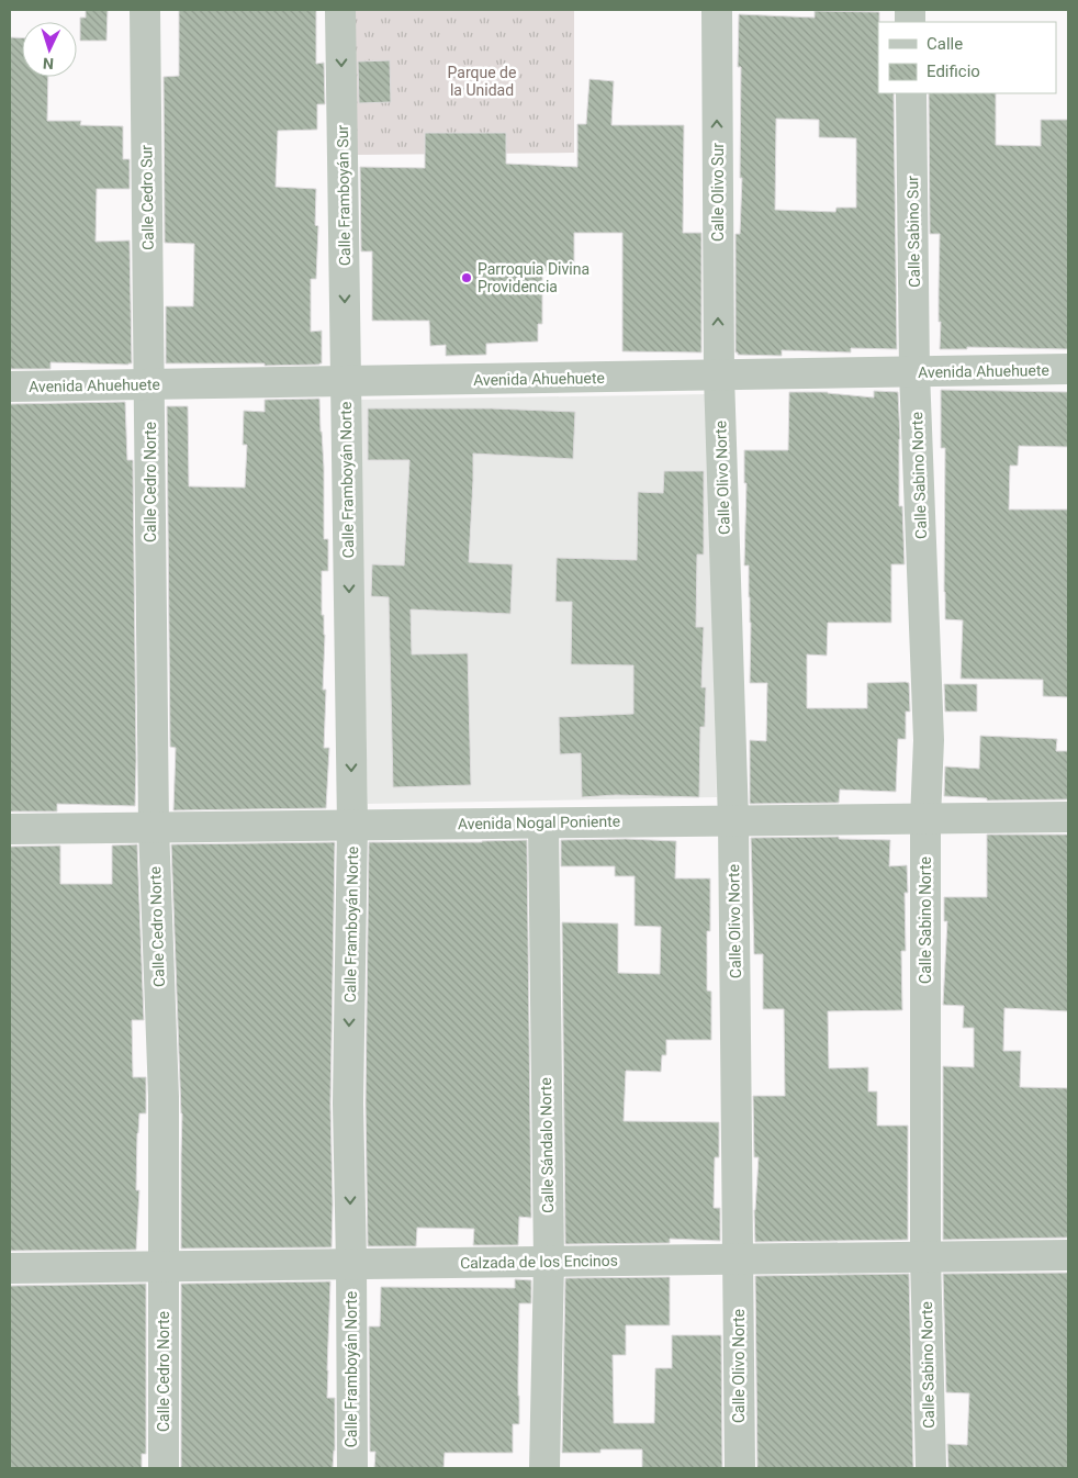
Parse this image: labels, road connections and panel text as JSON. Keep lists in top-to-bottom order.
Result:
{
  "streets": {
    "street": [
      "Calle Olivo Sur",
      "Calle Framboyán Sur",
      "Calle Cedro Sur",
      "Calle Sabino Sur",
      "Avenida Ahuehuete",
      "Calle Sabino Norte",
      "Calle Olivo Norte",
      "Calle Framboyán Norte",
      "Calle Cedro Norte",
      "Avenida Nogal Poniente",
      "Calle Sándalo Norte",
      "Calzada de los Encinos"
    ]
  },
  "crossings": [
    ["Calle Olivo Sur", "Avenida Ahuehuete"],
    ["Calle Olivo Sur", "Calle Olivo Norte"],
    ["Calle Framboyán Sur", "Avenida Ahuehuete"],
    ["Calle Framboyán Sur", "Calle Framboyán Norte"],
    ["Calle Cedro Sur", "Avenida Ahuehuete"],
    ["Calle Cedro Sur", "Calle Cedro Norte"],
    ["Calle Sabino Sur", "Avenida Ahuehuete"],
    ["Calle Sabino Sur", "Calle Sabino Norte"],
    ["Avenida Ahuehuete", "Calle Sabino Norte"],
    ["Avenida Ahuehuete", "Calle Olivo Norte"],
    ["Avenida Ahuehuete", "Calle Framboyán Norte"],
    ["Avenida Ahuehuete", "Calle Cedro Norte"],
    ["Calle Sabino Norte", "Avenida Nogal Poniente"],
    ["Calle Sabino Norte", "Calzada de los Encinos"],
    ["Calle Olivo Norte", "Avenida Nogal Poniente"],
    ["Calle Olivo Norte", "Calzada de los Encinos"],
    ["Calle Framboyán Norte", "Avenida Nogal Poniente"],
    ["Calle Framboyán Norte", "Calzada de los Encinos"],
    ["Calle Cedro Norte", "Avenida Nogal Poniente"],
    ["Calle Cedro Norte", "Calzada de los Encinos"],
    ["Avenida Nogal Poniente", "Calle Sándalo Norte"],
    ["Calle Sándalo Norte", "Calzada de los Encinos"]
  ],
  "one_way": ["Calle Olivo Sur", "Calle Framboyán Sur", "Calle Framboyán Norte"],
  "parks": ["Parque de la Unidad"],
  "places": ["Parroquia Divina Providencia"],
  "legend": ["Calle", "Edificio"],
  "north": "bottom"
}
